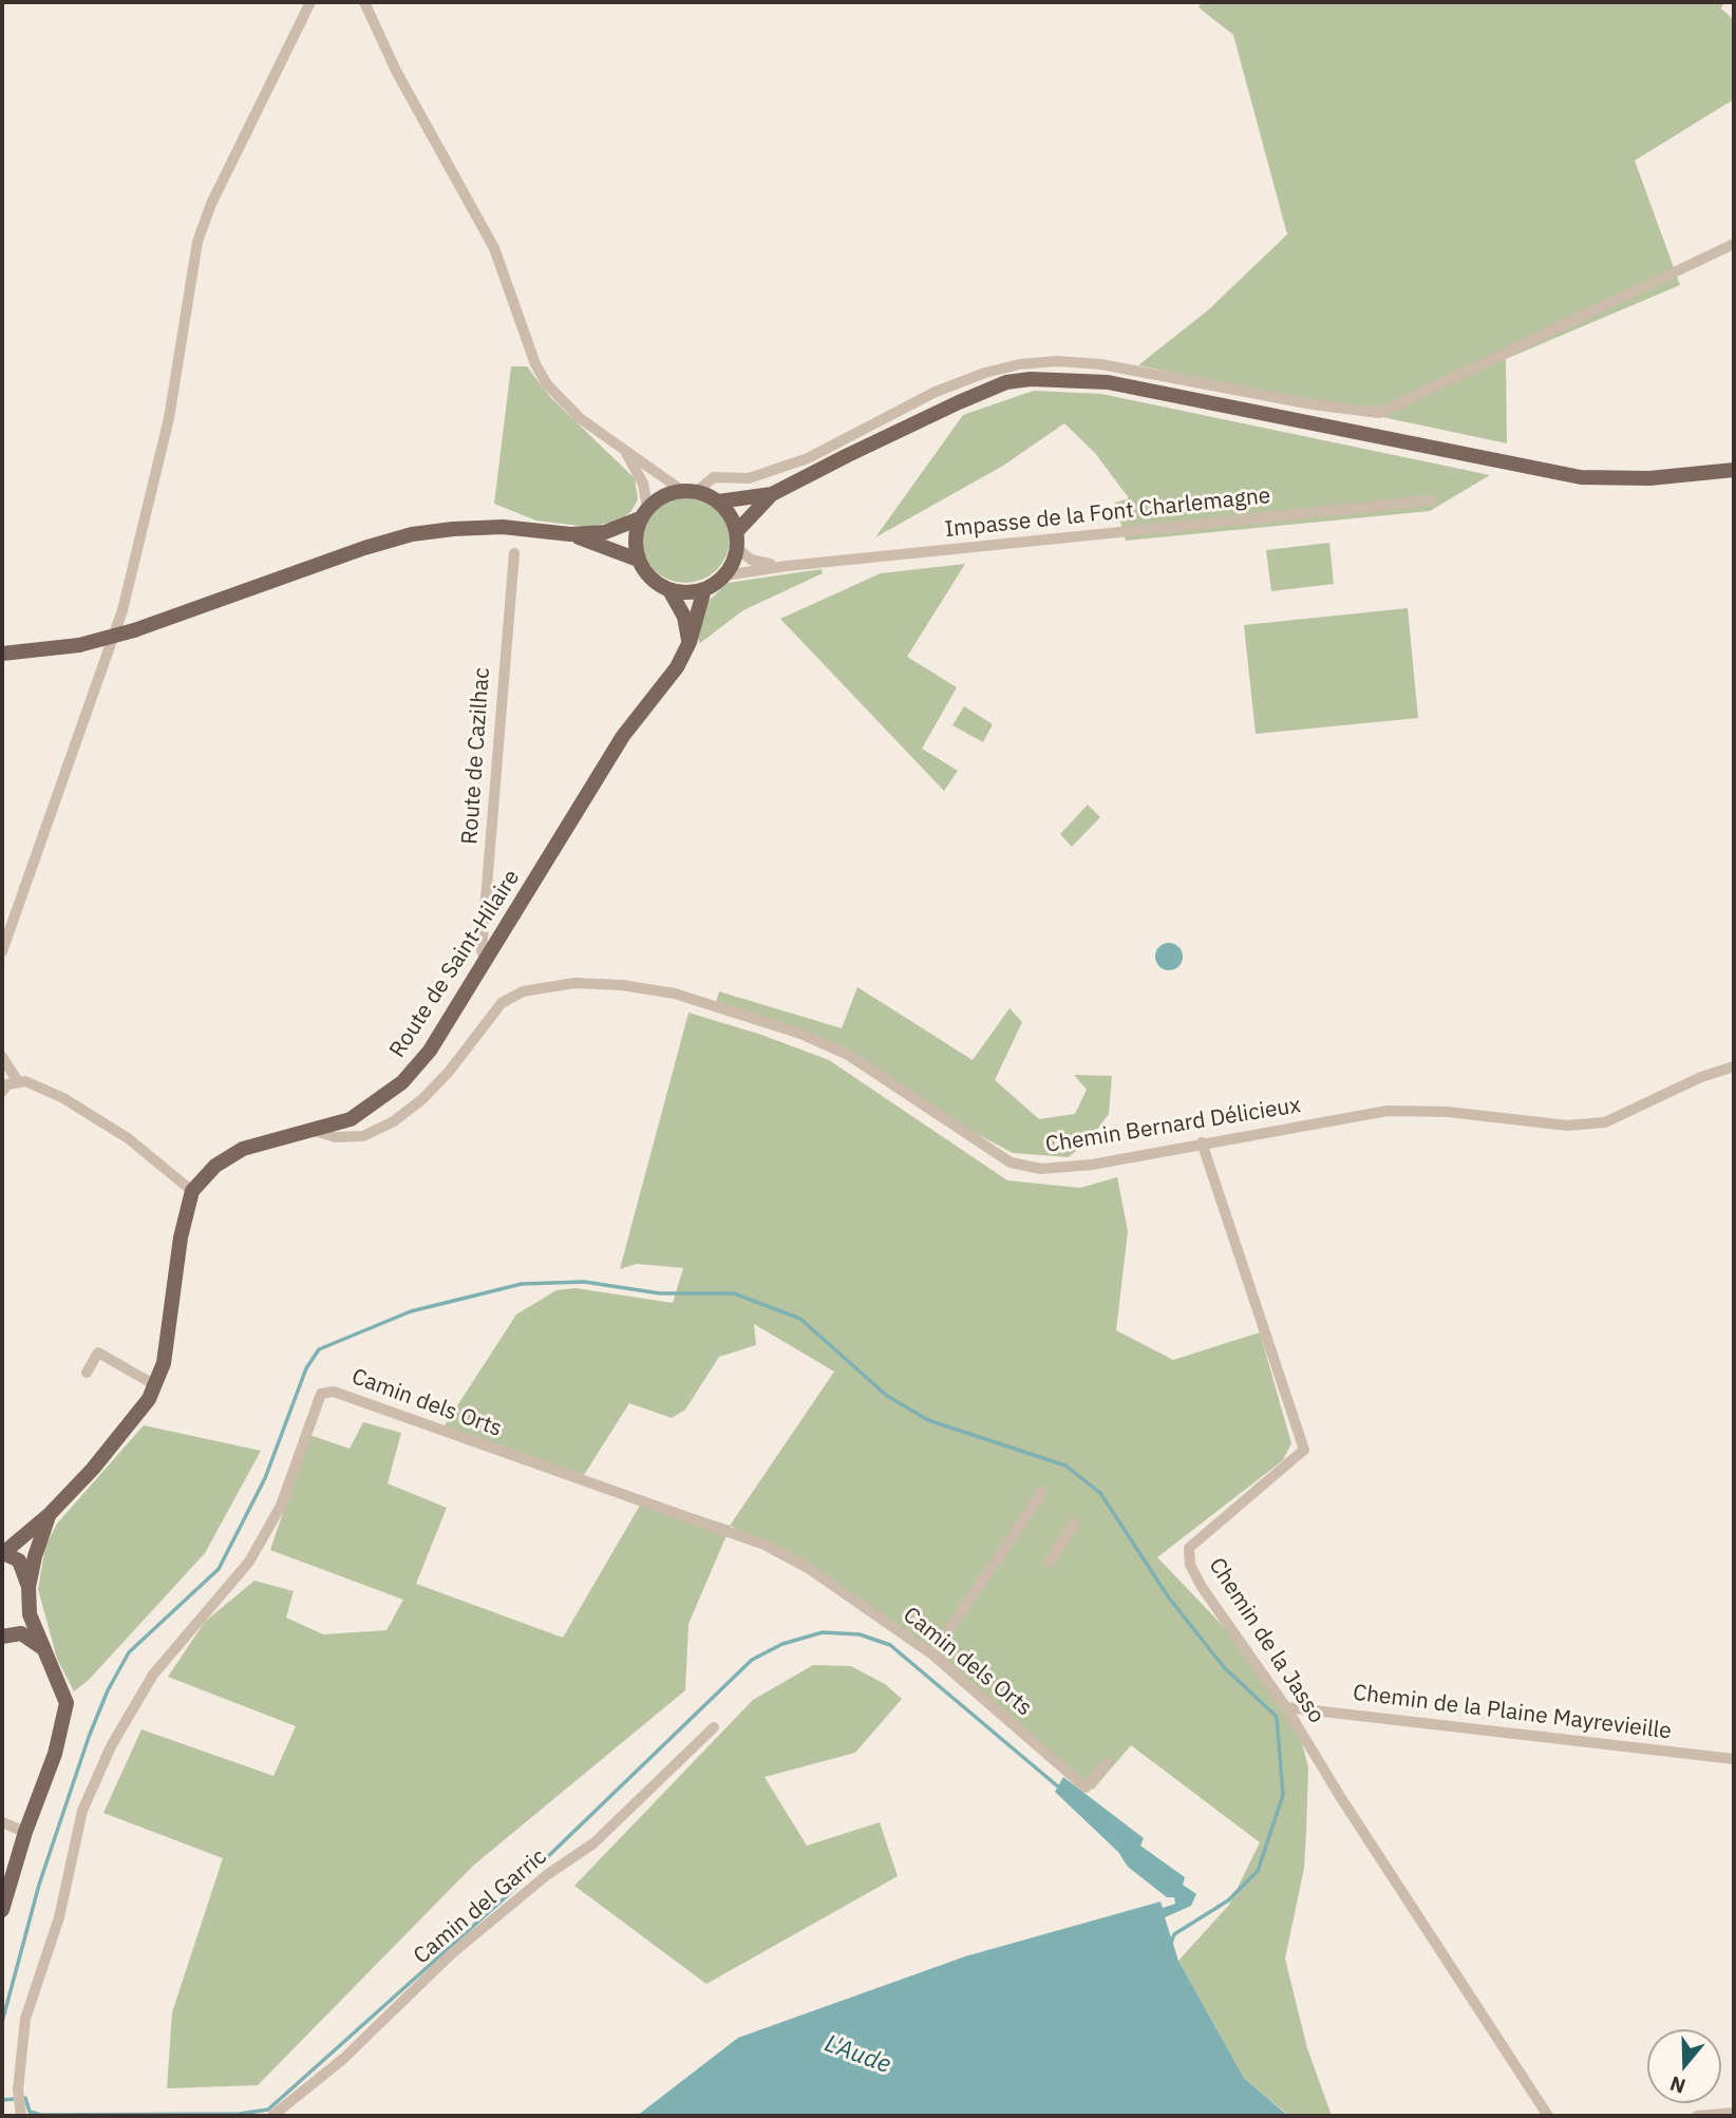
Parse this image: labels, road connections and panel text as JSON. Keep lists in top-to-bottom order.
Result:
{
  "streets": {
    "main road": ["Route de Saint-Hilaire"],
    "street": [
      "Impasse de la Font Charlemagne",
      "Route de Cazilhac",
      "Chemin Bernard Délicieux",
      "Camin dels Orts",
      "Chemin de la Jasso",
      "Chemin de la Plaine Mayrevieille",
      "Camin del Garric"
    ]
  },
  "crossings": [
    ["Impasse de la Font Charlemagne", "Route de Saint-Hilaire"],
    ["Route de Cazilhac", "Route de Saint-Hilaire"],
    ["Route de Saint-Hilaire", "Chemin Bernard Délicieux"],
    ["Chemin Bernard Délicieux", "Chemin de la Jasso"],
    ["Chemin de la Jasso", "Chemin de la Plaine Mayrevieille"]
  ],
  "water": ["L'Aude"],
  "north": "bottom"
}
